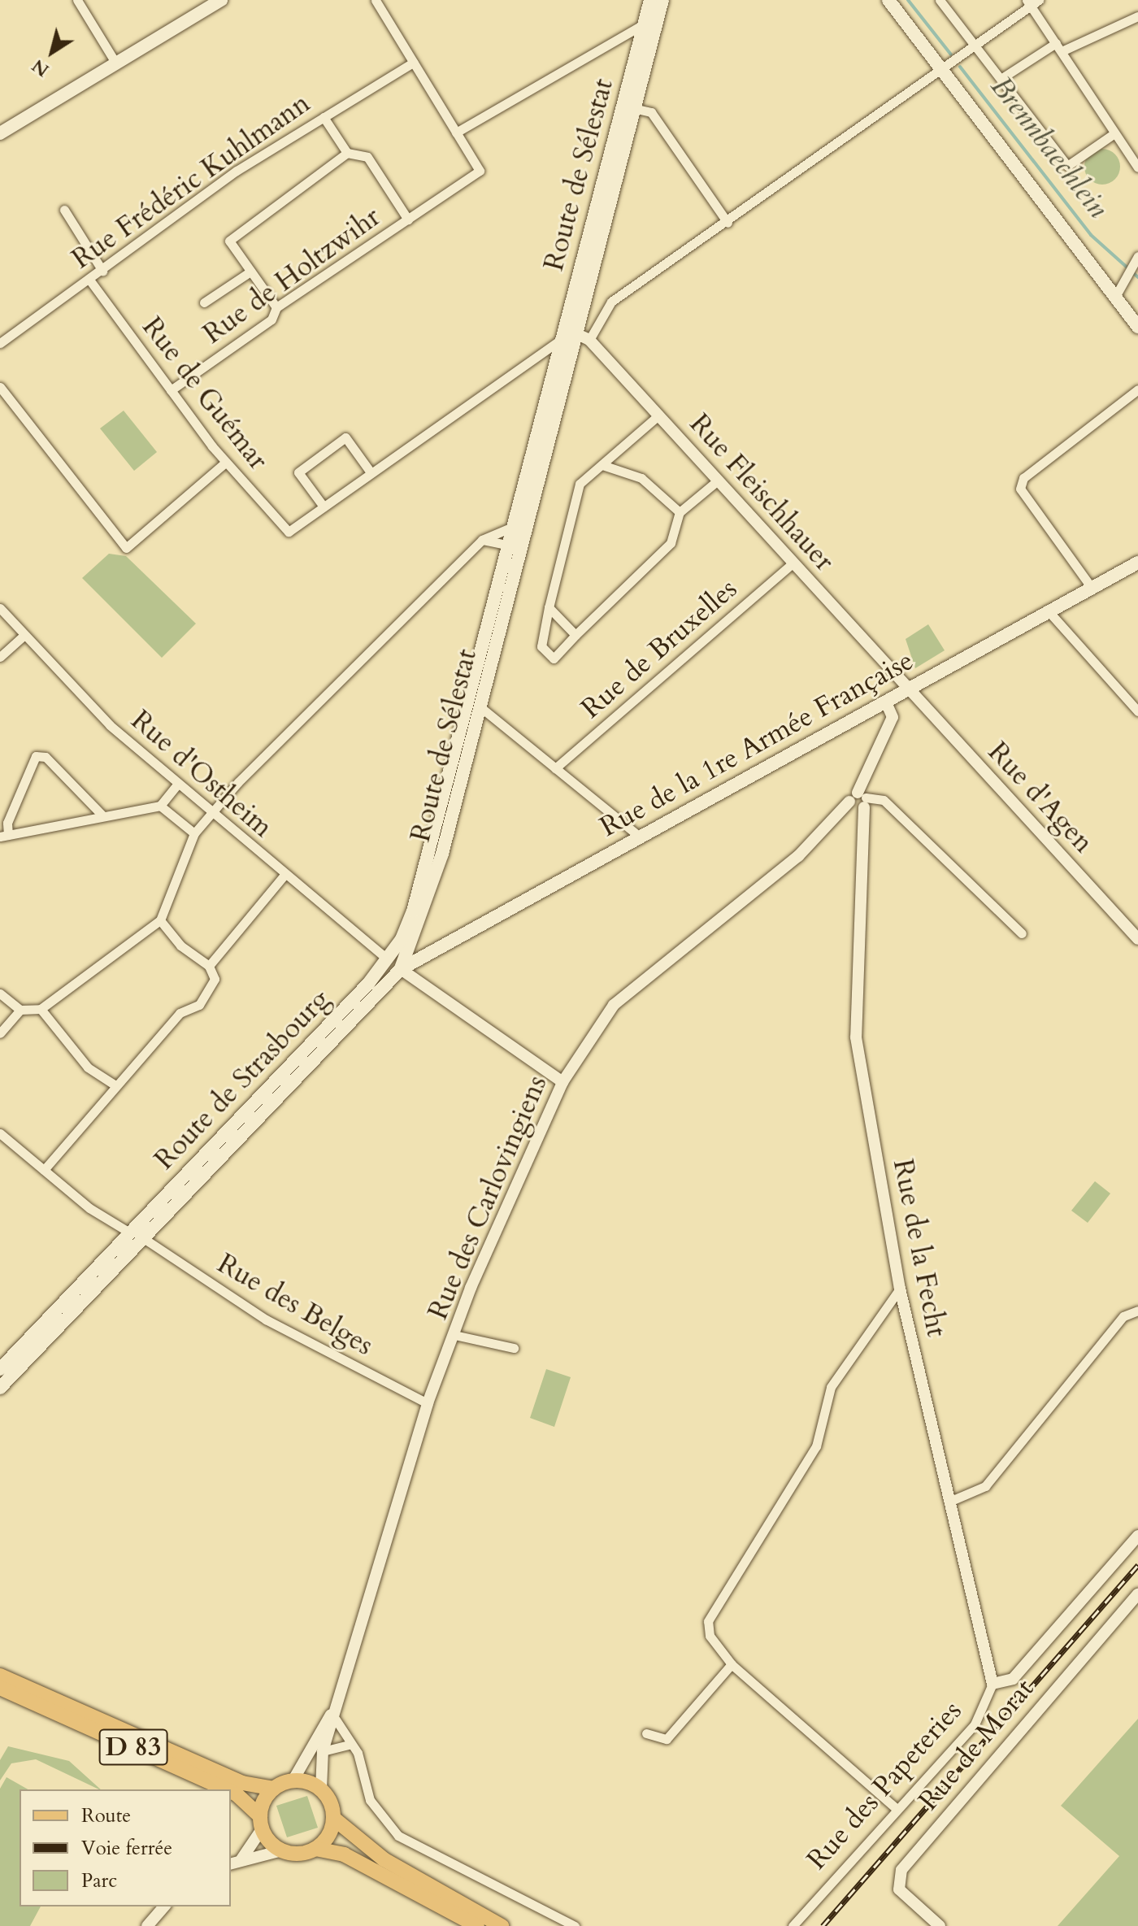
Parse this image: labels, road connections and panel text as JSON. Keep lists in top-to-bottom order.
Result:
{
  "streets": {
    "main road": [
      "Route de Sélestat",
      "Rue de la 1re Armée Française",
      "Route de Strasbourg",
      "D 83"
    ],
    "street": [
      "Rue Frédéric Kuhlmann",
      "Rue de Holtzwihr",
      "Rue de Guémar",
      "Rue Fleischhauer",
      "Rue de Bruxelles",
      "Rue d'Ostheim",
      "Rue d'Agen",
      "Rue des Carlovingiens",
      "Rue de la Fecht",
      "Rue des Belges",
      "Rue de Morat",
      "Rue des Papeteries"
    ]
  },
  "crossings": [
    ["Route de Sélestat", "Rue Fleischhauer"],
    ["Route de Sélestat", "Rue de la 1re Armée Française"],
    ["Route de Sélestat", "Rue d'Ostheim"],
    ["Route de Sélestat", "Route de Strasbourg"],
    ["Rue Frédéric Kuhlmann", "Rue de Holtzwihr"],
    ["Rue Frédéric Kuhlmann", "Rue de Guémar"],
    ["Rue de Holtzwihr", "Rue de Guémar"],
    ["Rue Fleischhauer", "Rue de Bruxelles"],
    ["Rue Fleischhauer", "Rue de la 1re Armée Française"],
    ["Rue Fleischhauer", "Rue d'Agen"],
    ["Rue de la 1re Armée Française", "Rue d'Agen"],
    ["Rue de la 1re Armée Française", "Route de Strasbourg"],
    ["Rue de la 1re Armée Française", "Rue de la Fecht"],
    ["Rue d'Ostheim", "Route de Strasbourg"],
    ["Route de Strasbourg", "Rue des Belges"],
    ["Rue des Carlovingiens", "Rue de la Fecht"],
    ["Rue des Carlovingiens", "Rue des Belges"],
    ["Rue des Carlovingiens", "D 83"],
    ["Rue de la Fecht", "Rue des Papeteries"]
  ],
  "water": ["Brennbaechlein"],
  "legend": ["Route", "Voie ferrée", "Parc"],
  "north": "bottom left"
}
